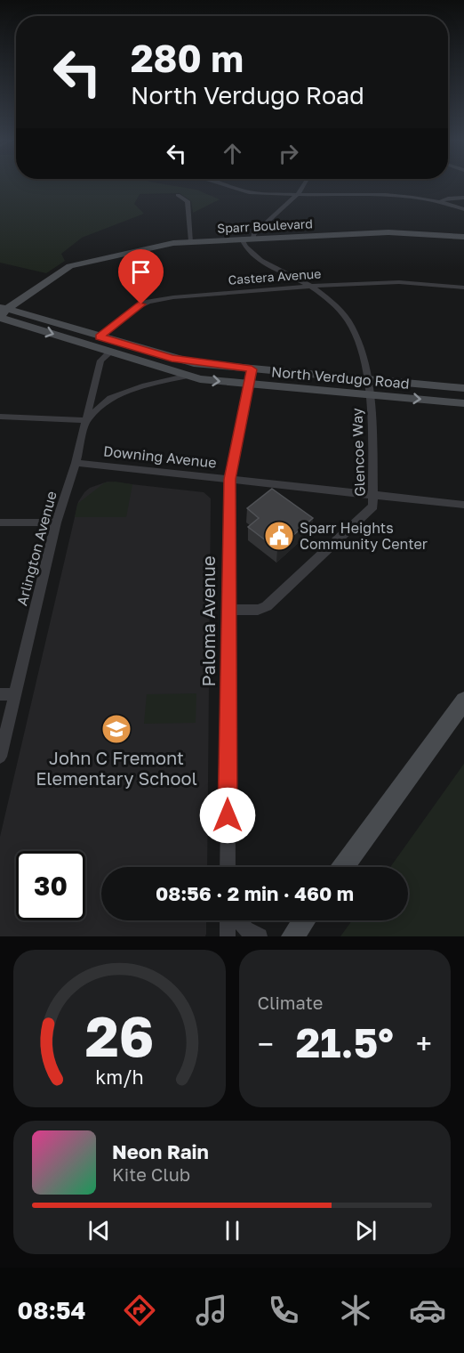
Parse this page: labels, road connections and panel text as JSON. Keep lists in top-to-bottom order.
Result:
{
  "streets": {
    "main road": ["Sparr Boulevard", "North Verdugo Road"],
    "street": [
      "Castera Avenue",
      "Glencoe Way",
      "Downing Avenue",
      "Arlington Avenue",
      "Paloma Avenue"
    ]
  },
  "crossings": [
    ["Sparr Boulevard", "North Verdugo Road"],
    ["Sparr Boulevard", "Glencoe Way"],
    ["Castera Avenue", "North Verdugo Road"],
    ["Castera Avenue", "Glencoe Way"],
    ["North Verdugo Road", "Glencoe Way"],
    ["North Verdugo Road", "Arlington Avenue"],
    ["North Verdugo Road", "Paloma Avenue"],
    ["Glencoe Way", "Downing Avenue"],
    ["Glencoe Way", "Paloma Avenue"],
    ["Downing Avenue", "Arlington Avenue"],
    ["Downing Avenue", "Paloma Avenue"]
  ],
  "places": {
    "public building": ["Sparr Heights Community Center"],
    "school or university": ["John C Fremont Elementary School"]
  },
  "page": {
    "turn": ["280 m", "North Verdugo Road"],
    "limit": "30",
    "trip": "08:56 · 2 min · 460 m",
    "tile": "Climate",
    "heat": ["−", "21.5°", "+"],
    "song": ["Neon Rain", "Kite Club"],
    "tabs": "08:54",
    "gauge": ["26", "km/h"]
  }
}
